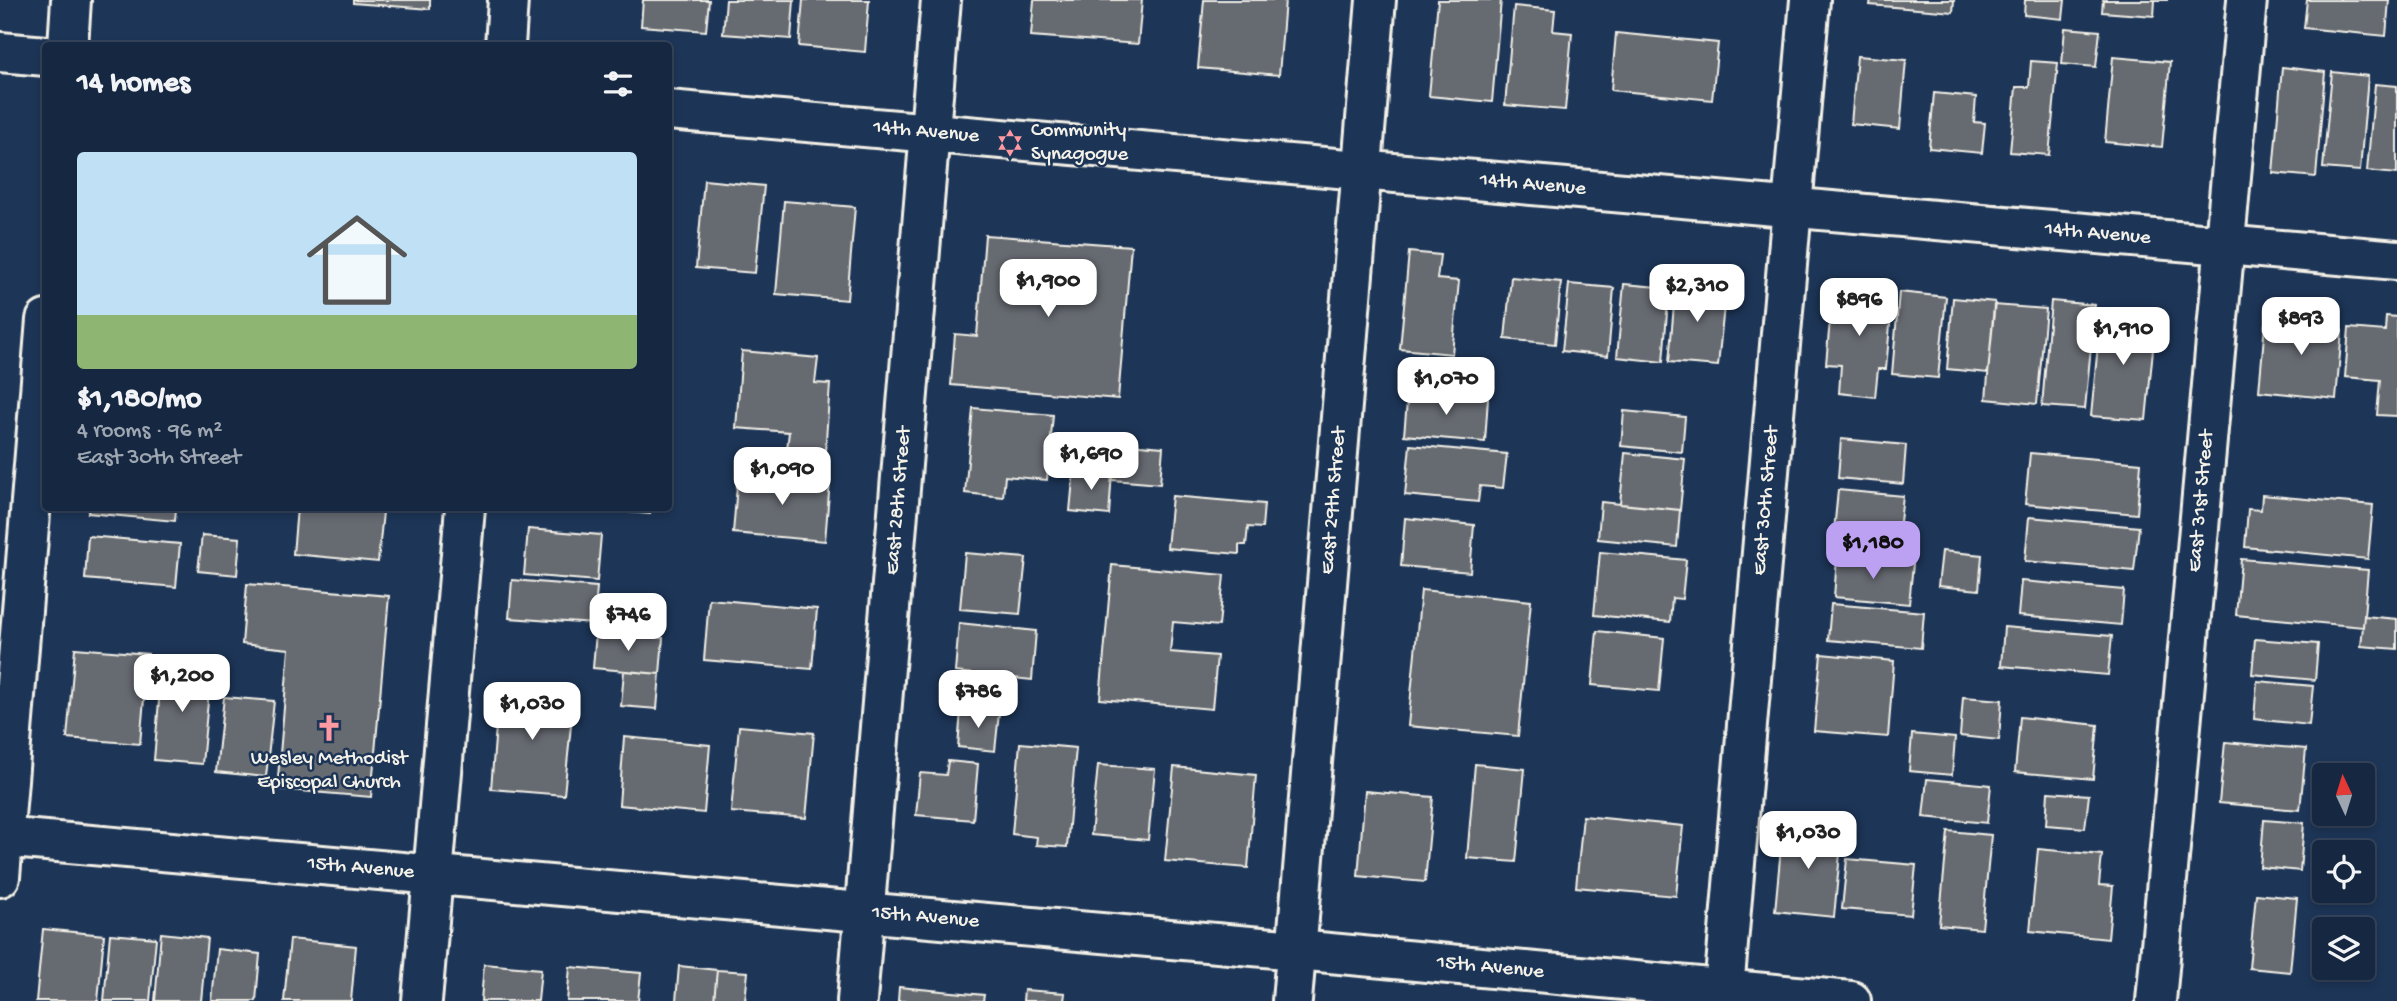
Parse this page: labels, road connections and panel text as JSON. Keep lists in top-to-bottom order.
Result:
{
  "streets": {
    "street": [
      "14th Avenue",
      "East 29th Street",
      "East 30th Street",
      "East 31st Street",
      "East 28th Street",
      "15th Avenue"
    ]
  },
  "crossings": [
    ["14th Avenue", "East 29th Street"],
    ["14th Avenue", "East 30th Street"],
    ["14th Avenue", "East 31st Street"],
    ["14th Avenue", "East 28th Street"],
    ["East 29th Street", "15th Avenue"],
    ["East 30th Street", "15th Avenue"],
    ["East 28th Street", "15th Avenue"]
  ],
  "places": {
    "synagogue": ["Community Synagogue"],
    "church": ["Wesley Methodist Episcopal Church"]
  },
  "north": "top",
  "page": {
    "heading": "14 homes",
    "list": [
      {
        "name": "$1,180/mo",
        "note": "4 rooms · 96 m² · East 30th Street"
      }
    ],
    "price": [
      "$1,900",
      "$2,310",
      "$896",
      "$893",
      "$1,910",
      "$1,070",
      "$1,690",
      "$1,090",
      "$1,180",
      "$746",
      "$1,200",
      "$786",
      "$1,030",
      "$1,030"
    ]
  }
}
